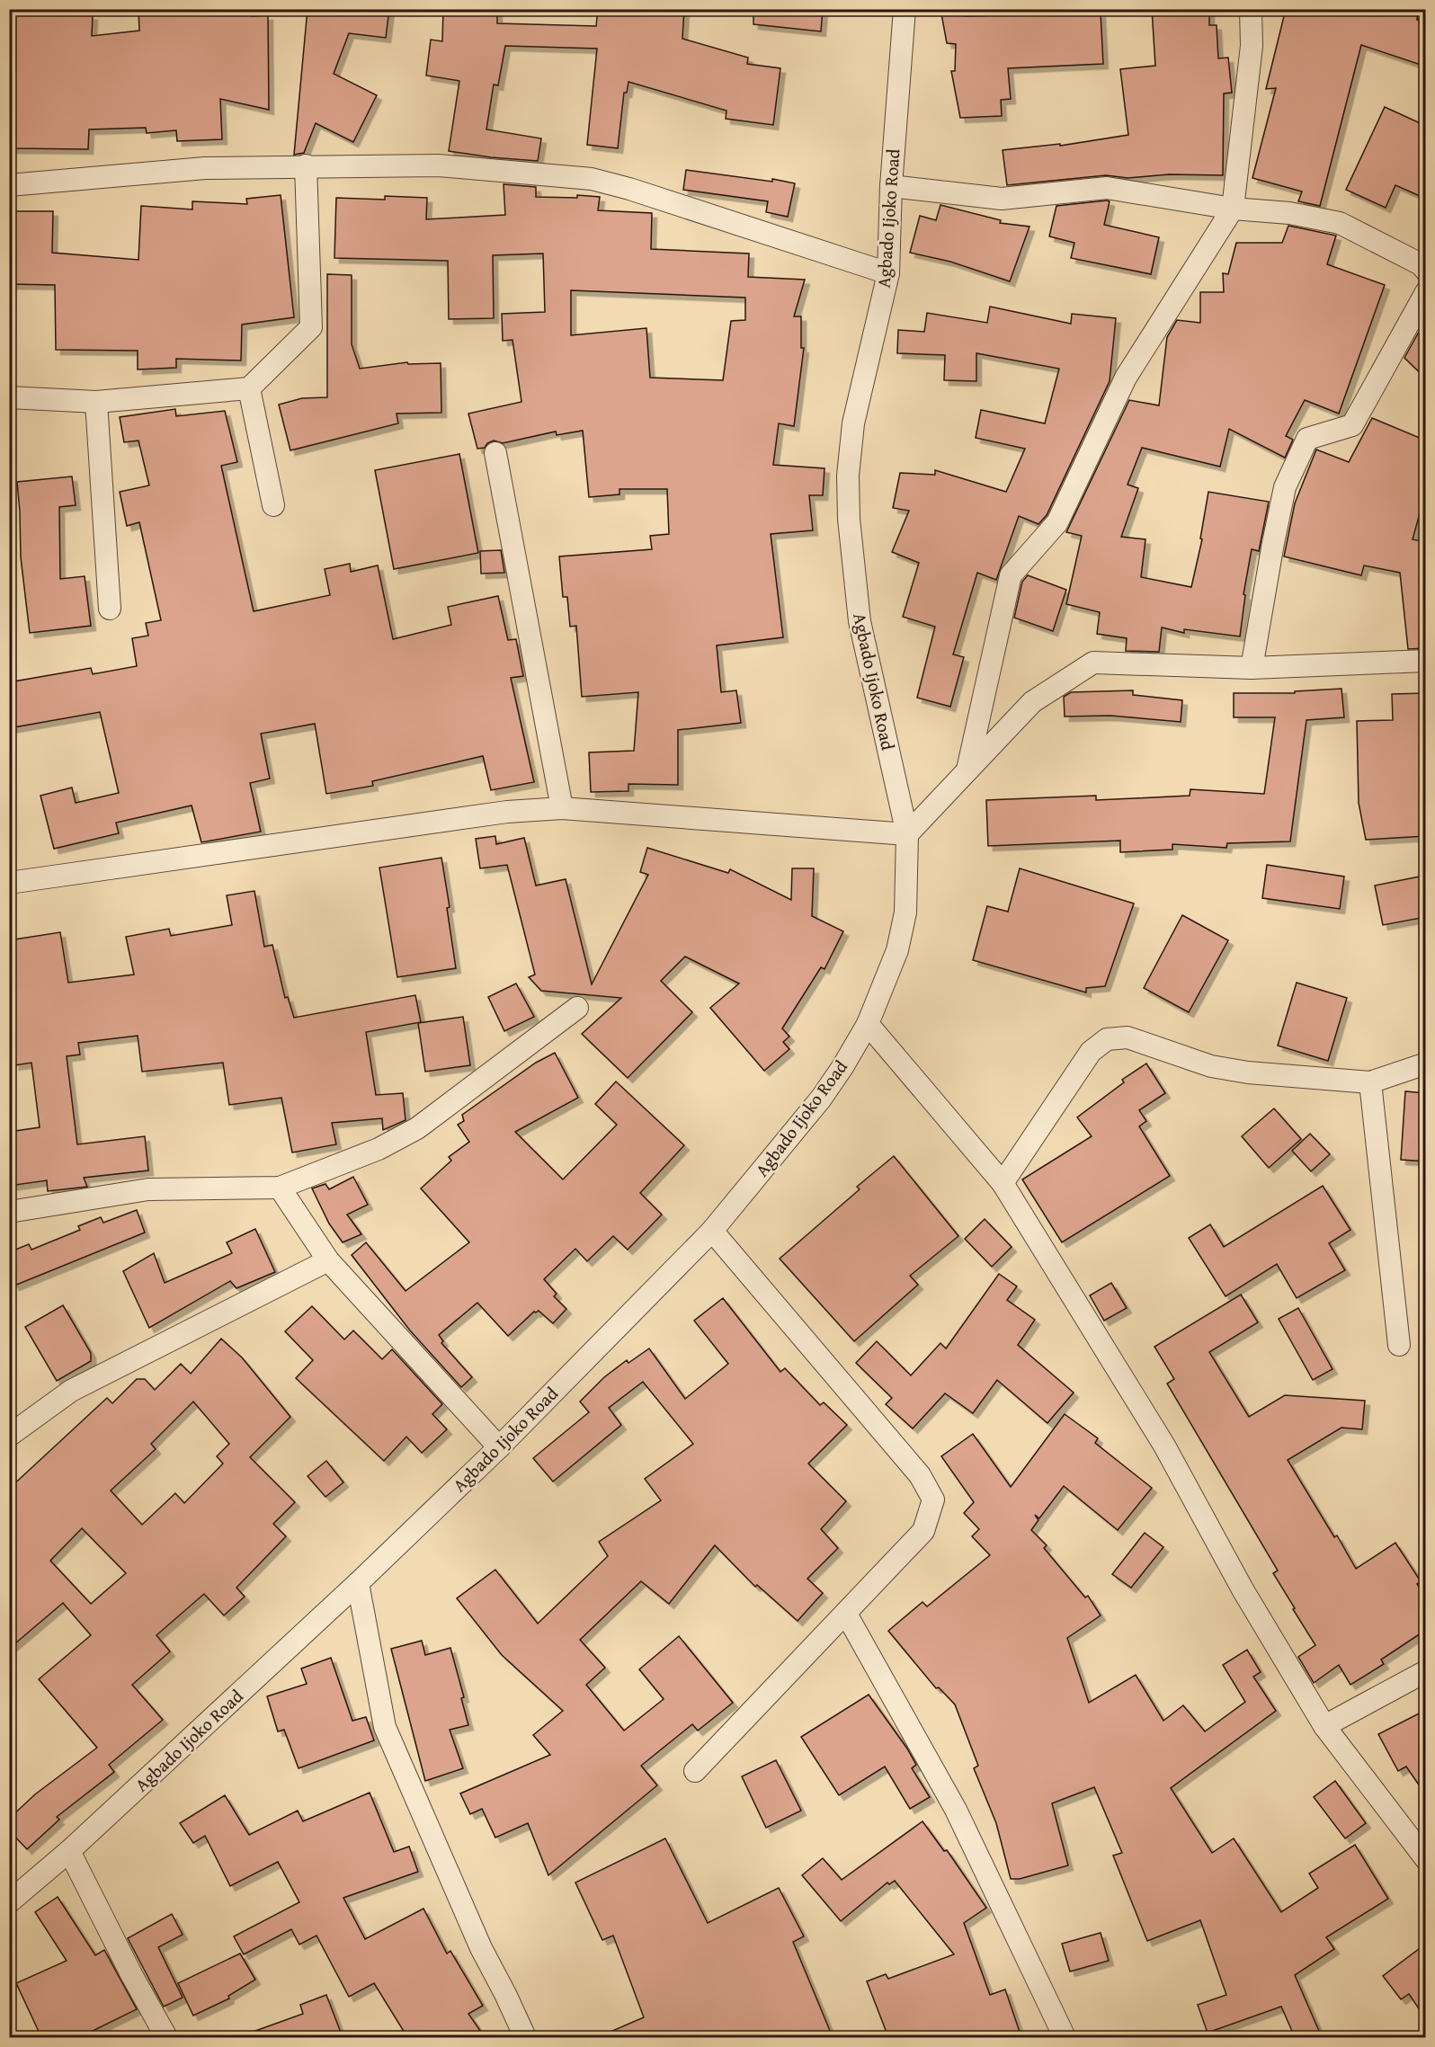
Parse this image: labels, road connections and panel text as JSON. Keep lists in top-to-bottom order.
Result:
{
  "streets": {
    "street": ["Agbado Ijoko Road"]
  }
}
